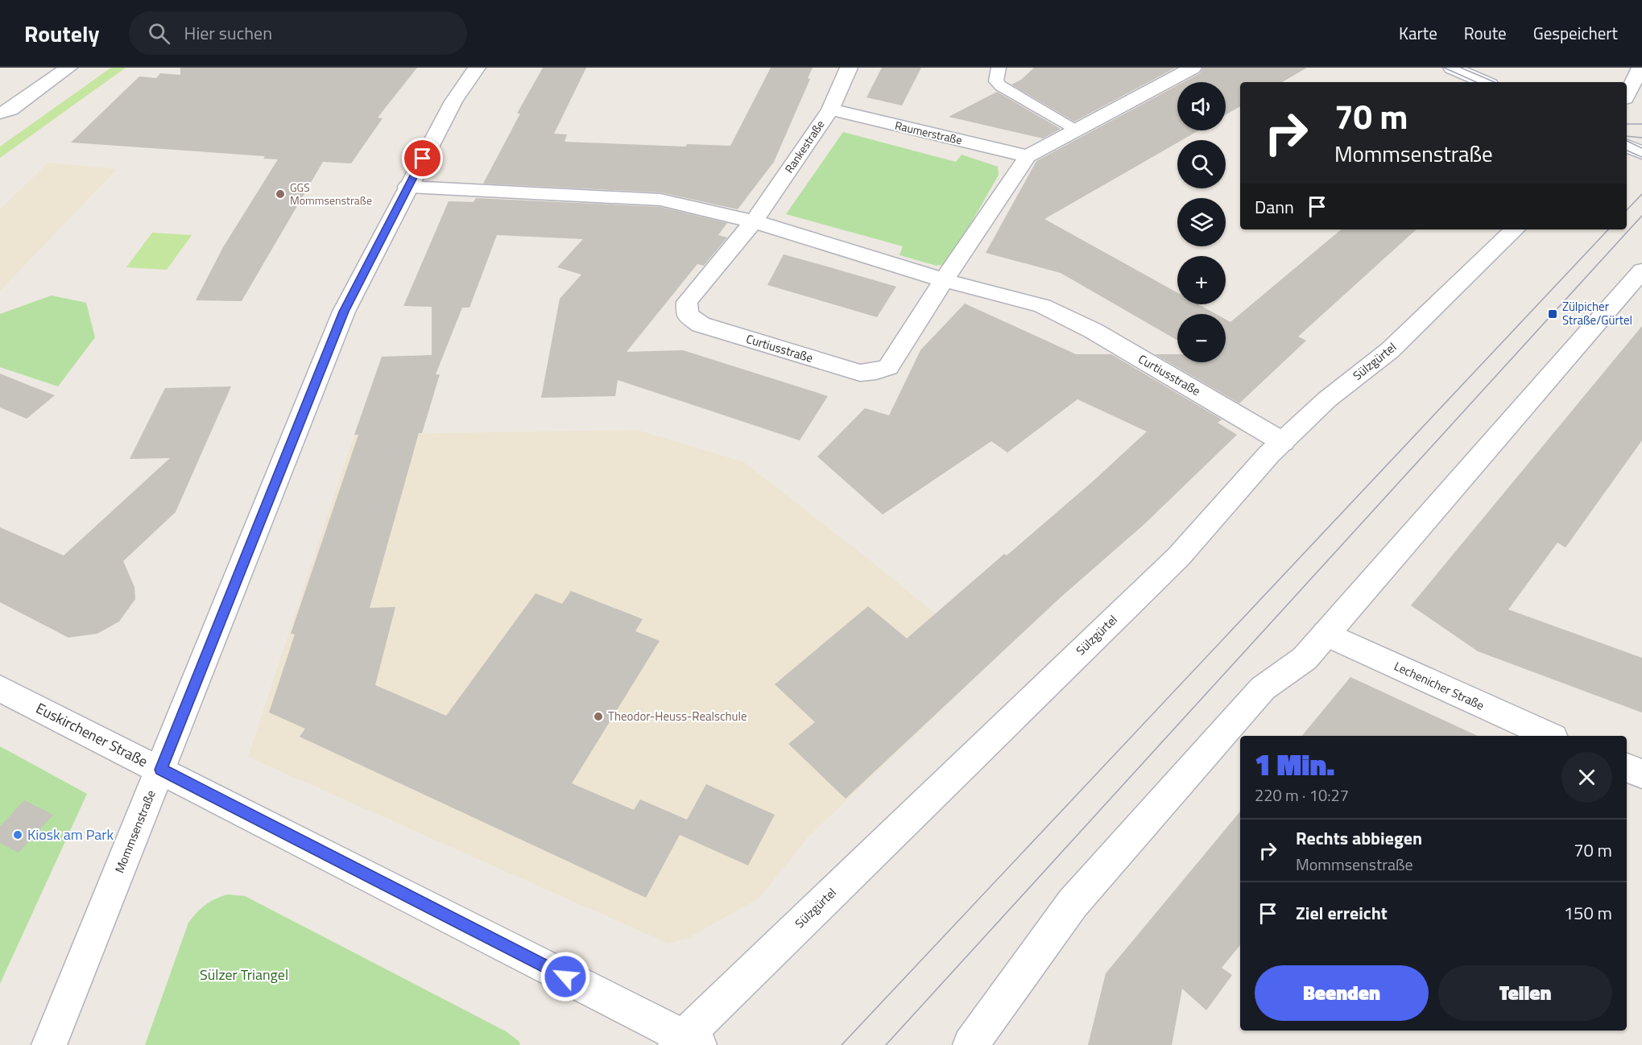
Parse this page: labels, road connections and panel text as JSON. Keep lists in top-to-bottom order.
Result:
{
  "streets": {
    "street": [
      "Raumerstraße",
      "Rankestraße",
      "Curtiusstraße",
      "Sülzgürtel",
      "Lechenicher Straße",
      "Euskirchener Straße",
      "Mommsenstraße"
    ]
  },
  "crossings": [
    ["Raumerstraße", "Rankestraße"],
    ["Rankestraße", "Curtiusstraße"],
    ["Curtiusstraße", "Sülzgürtel"],
    ["Curtiusstraße", "Mommsenstraße"],
    ["Sülzgürtel", "Euskirchener Straße"],
    ["Euskirchener Straße", "Mommsenstraße"]
  ],
  "parks": ["Sülzer Triangel"],
  "places": {
    "other": ["GGS Mommsenstraße", "Theodor-Heuss-Realschule", "Kiosk am Park"],
    "transit": ["Zülpicher Straße/Gürtel"]
  },
  "page": {
    "header": "Routely",
    "search": "Hier suchen",
    "nav": ["Karte", "Route", "Gespeichert"],
    "map_buttons": ["+", "−"],
    "turn": ["70 m", "Mommsenstraße"],
    "then": "Dann",
    "heading": ["1 Min.", "220 m · 10:27"],
    "list": [
      {
        "name": "Rechts abbiegen",
        "note": "Mommsenstraße",
        "value": "70 m"
      },
      {
        "name": "Ziel erreicht",
        "value": "150 m"
      }
    ],
    "buttons": ["Beenden", "Teilen"]
  }
}
